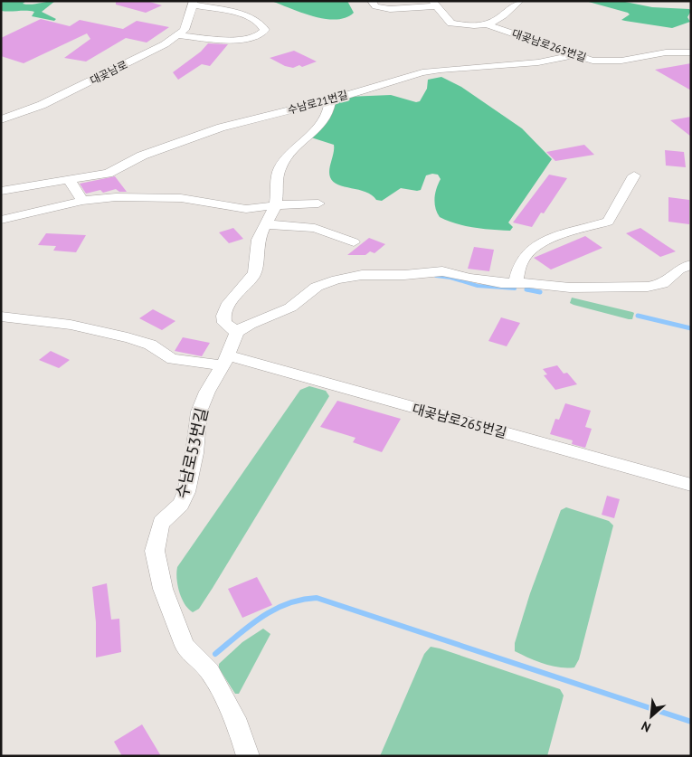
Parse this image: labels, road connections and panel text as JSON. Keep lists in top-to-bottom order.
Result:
{
  "streets": {
    "street": [
      "대곶남로265번길",
      "대곶남로",
      "수남로21번길",
      "수남로53번길"
    ]
  },
  "crossings": [
    ["대곶남로265번길", "수남로21번길"],
    ["대곶남로265번길", "수남로53번길"]
  ],
  "north": "bottom left"
}
